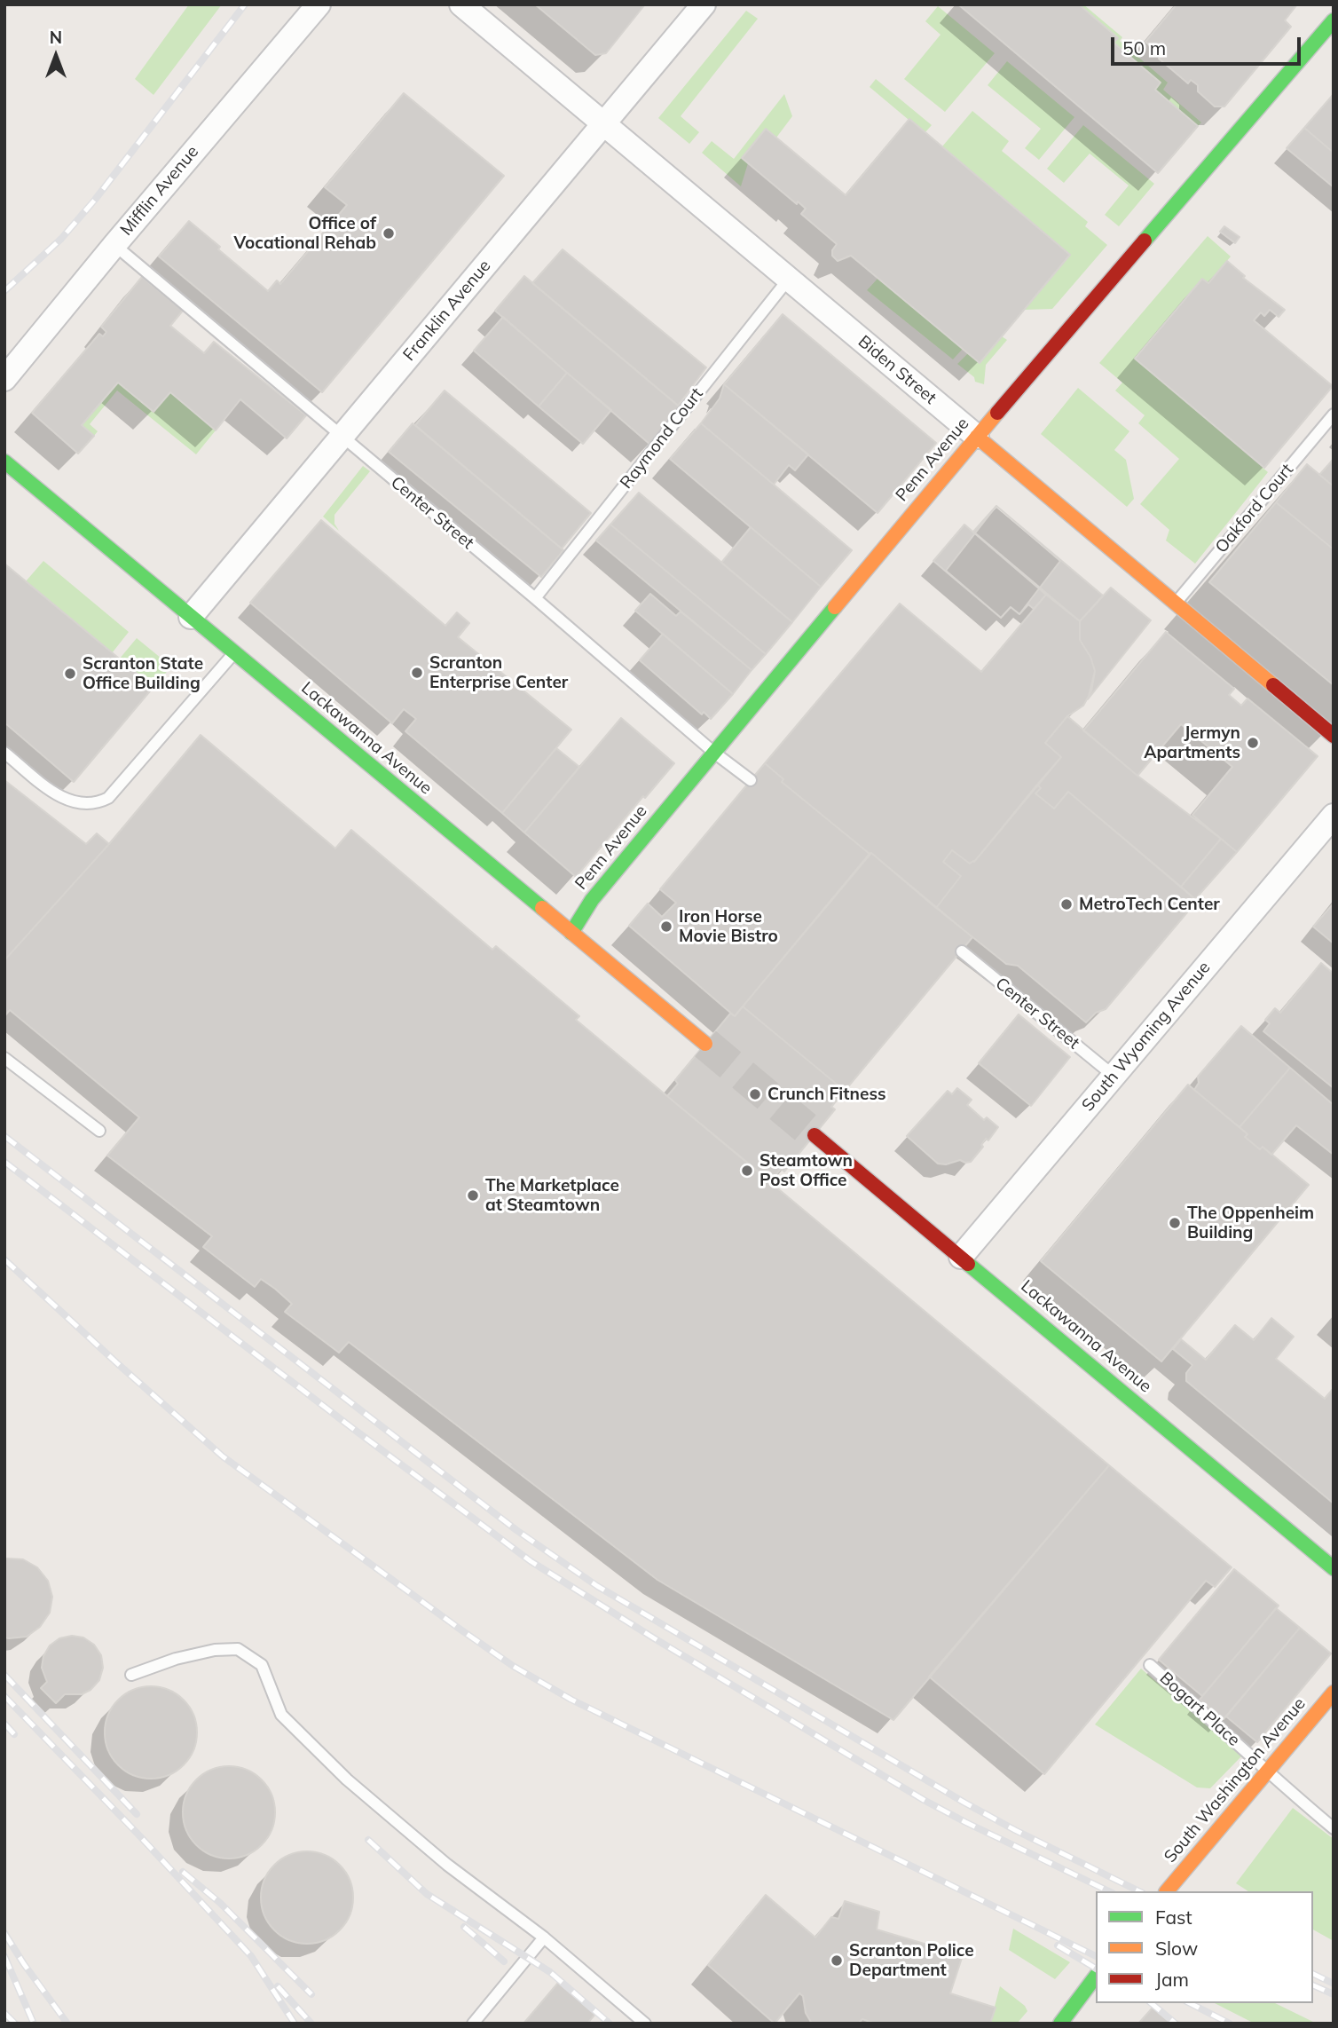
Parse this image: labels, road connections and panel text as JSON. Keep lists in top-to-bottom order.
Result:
{
  "streets": {
    "main road": [
      "Biden Street",
      "Penn Avenue",
      "Lackawanna Avenue",
      "South Washington Avenue"
    ],
    "street": ["Mifflin Avenue", "Franklin Avenue", "South Wyoming Avenue"],
    "lane": [
      "Raymond Court",
      "Oakford Court",
      "Center Street",
      "Bogart Place"
    ]
  },
  "crossings": [
    ["Mifflin Avenue", "Center Street"],
    ["Franklin Avenue", "Biden Street"],
    ["Franklin Avenue", "Center Street"],
    ["Franklin Avenue", "Lackawanna Avenue"],
    ["Biden Street", "Raymond Court"],
    ["Biden Street", "Penn Avenue"],
    ["Biden Street", "Oakford Court"],
    ["Raymond Court", "Center Street"],
    ["Penn Avenue", "Center Street"],
    ["Penn Avenue", "Lackawanna Avenue"],
    ["Center Street", "South Wyoming Avenue"],
    ["Lackawanna Avenue", "South Wyoming Avenue"],
    ["Bogart Place", "South Washington Avenue"]
  ],
  "places": [
    "Office of Vocational Rehab",
    "Scranton Enterprise Center",
    "Scranton State Office Building",
    "Jermyn Apartments",
    "MetroTech Center",
    "Iron Horse Movie Bistro",
    "Crunch Fitness",
    "Steamtown Post Office",
    "The Marketplace at Steamtown",
    "The Oppenheim Building",
    "Scranton Police Department"
  ],
  "legend": ["Fast", "Slow", "Jam"],
  "scale_bar": "50 m",
  "north": "top"
}
